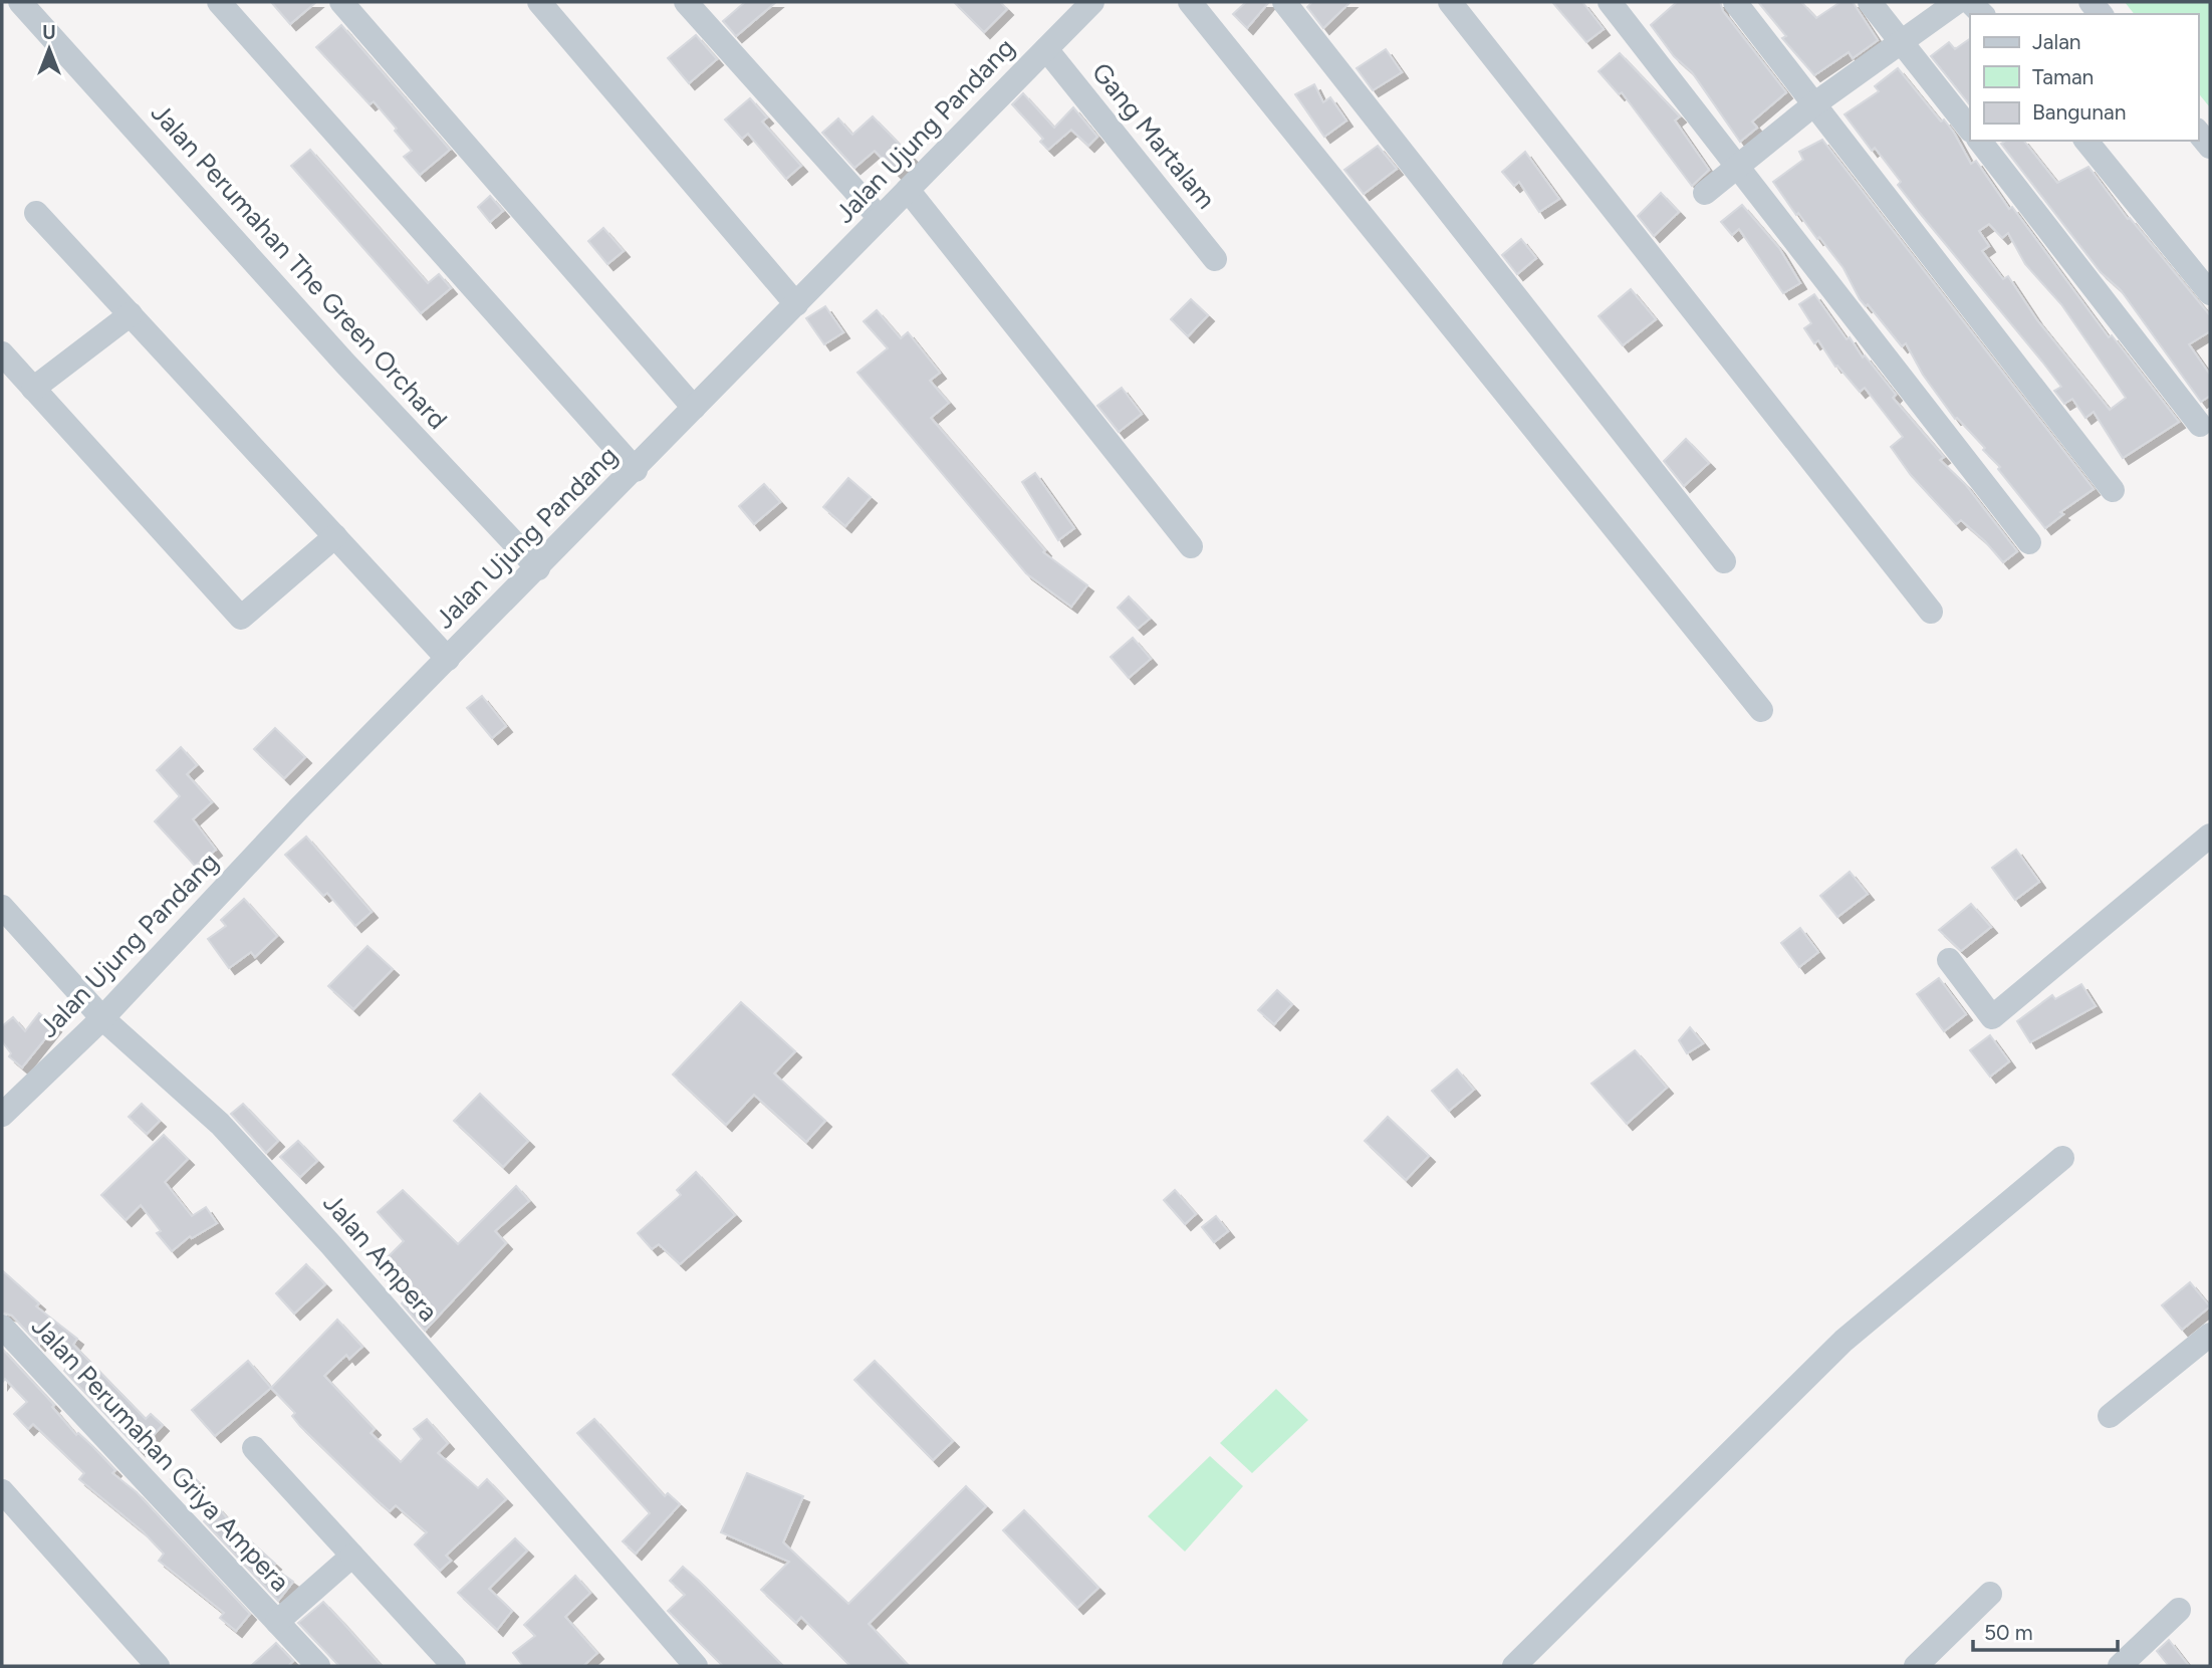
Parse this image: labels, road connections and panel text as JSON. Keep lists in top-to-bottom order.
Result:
{
  "streets": {
    "street": [
      "Jalan Ujung Pandang",
      "Gang Martalam",
      "Jalan Perumahan The Green Orchard",
      "Jalan Ampera",
      "Jalan Perumahan Griya Ampera"
    ]
  },
  "crossings": [
    ["Jalan Ujung Pandang", "Gang Martalam"],
    ["Jalan Ujung Pandang", "Jalan Perumahan The Green Orchard"],
    ["Jalan Ujung Pandang", "Jalan Ampera"]
  ],
  "legend": ["Jalan", "Taman", "Bangunan"],
  "scale_bar": "50 m",
  "north": "top"
}
